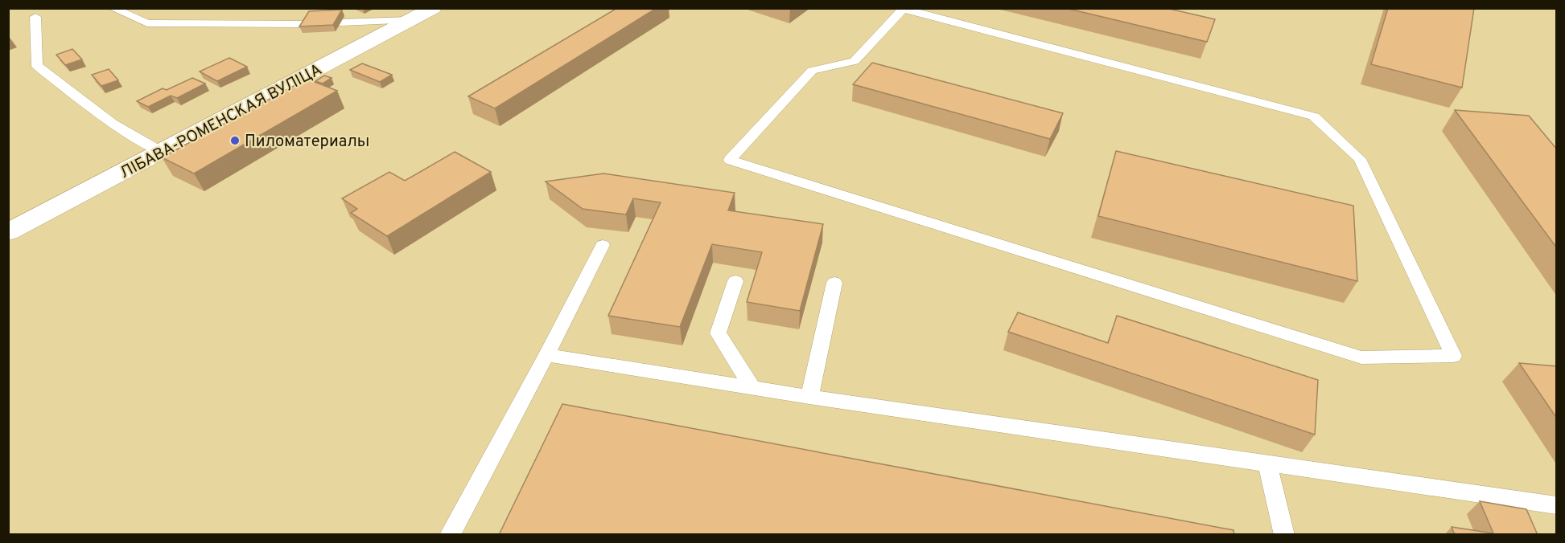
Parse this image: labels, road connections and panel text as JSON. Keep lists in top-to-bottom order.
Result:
{
  "streets": {
    "street": ["ЛІБАВА-РОМЕНСКАЯ ВУЛІЦА"]
  },
  "places": ["Пиломатериалы"]
}
